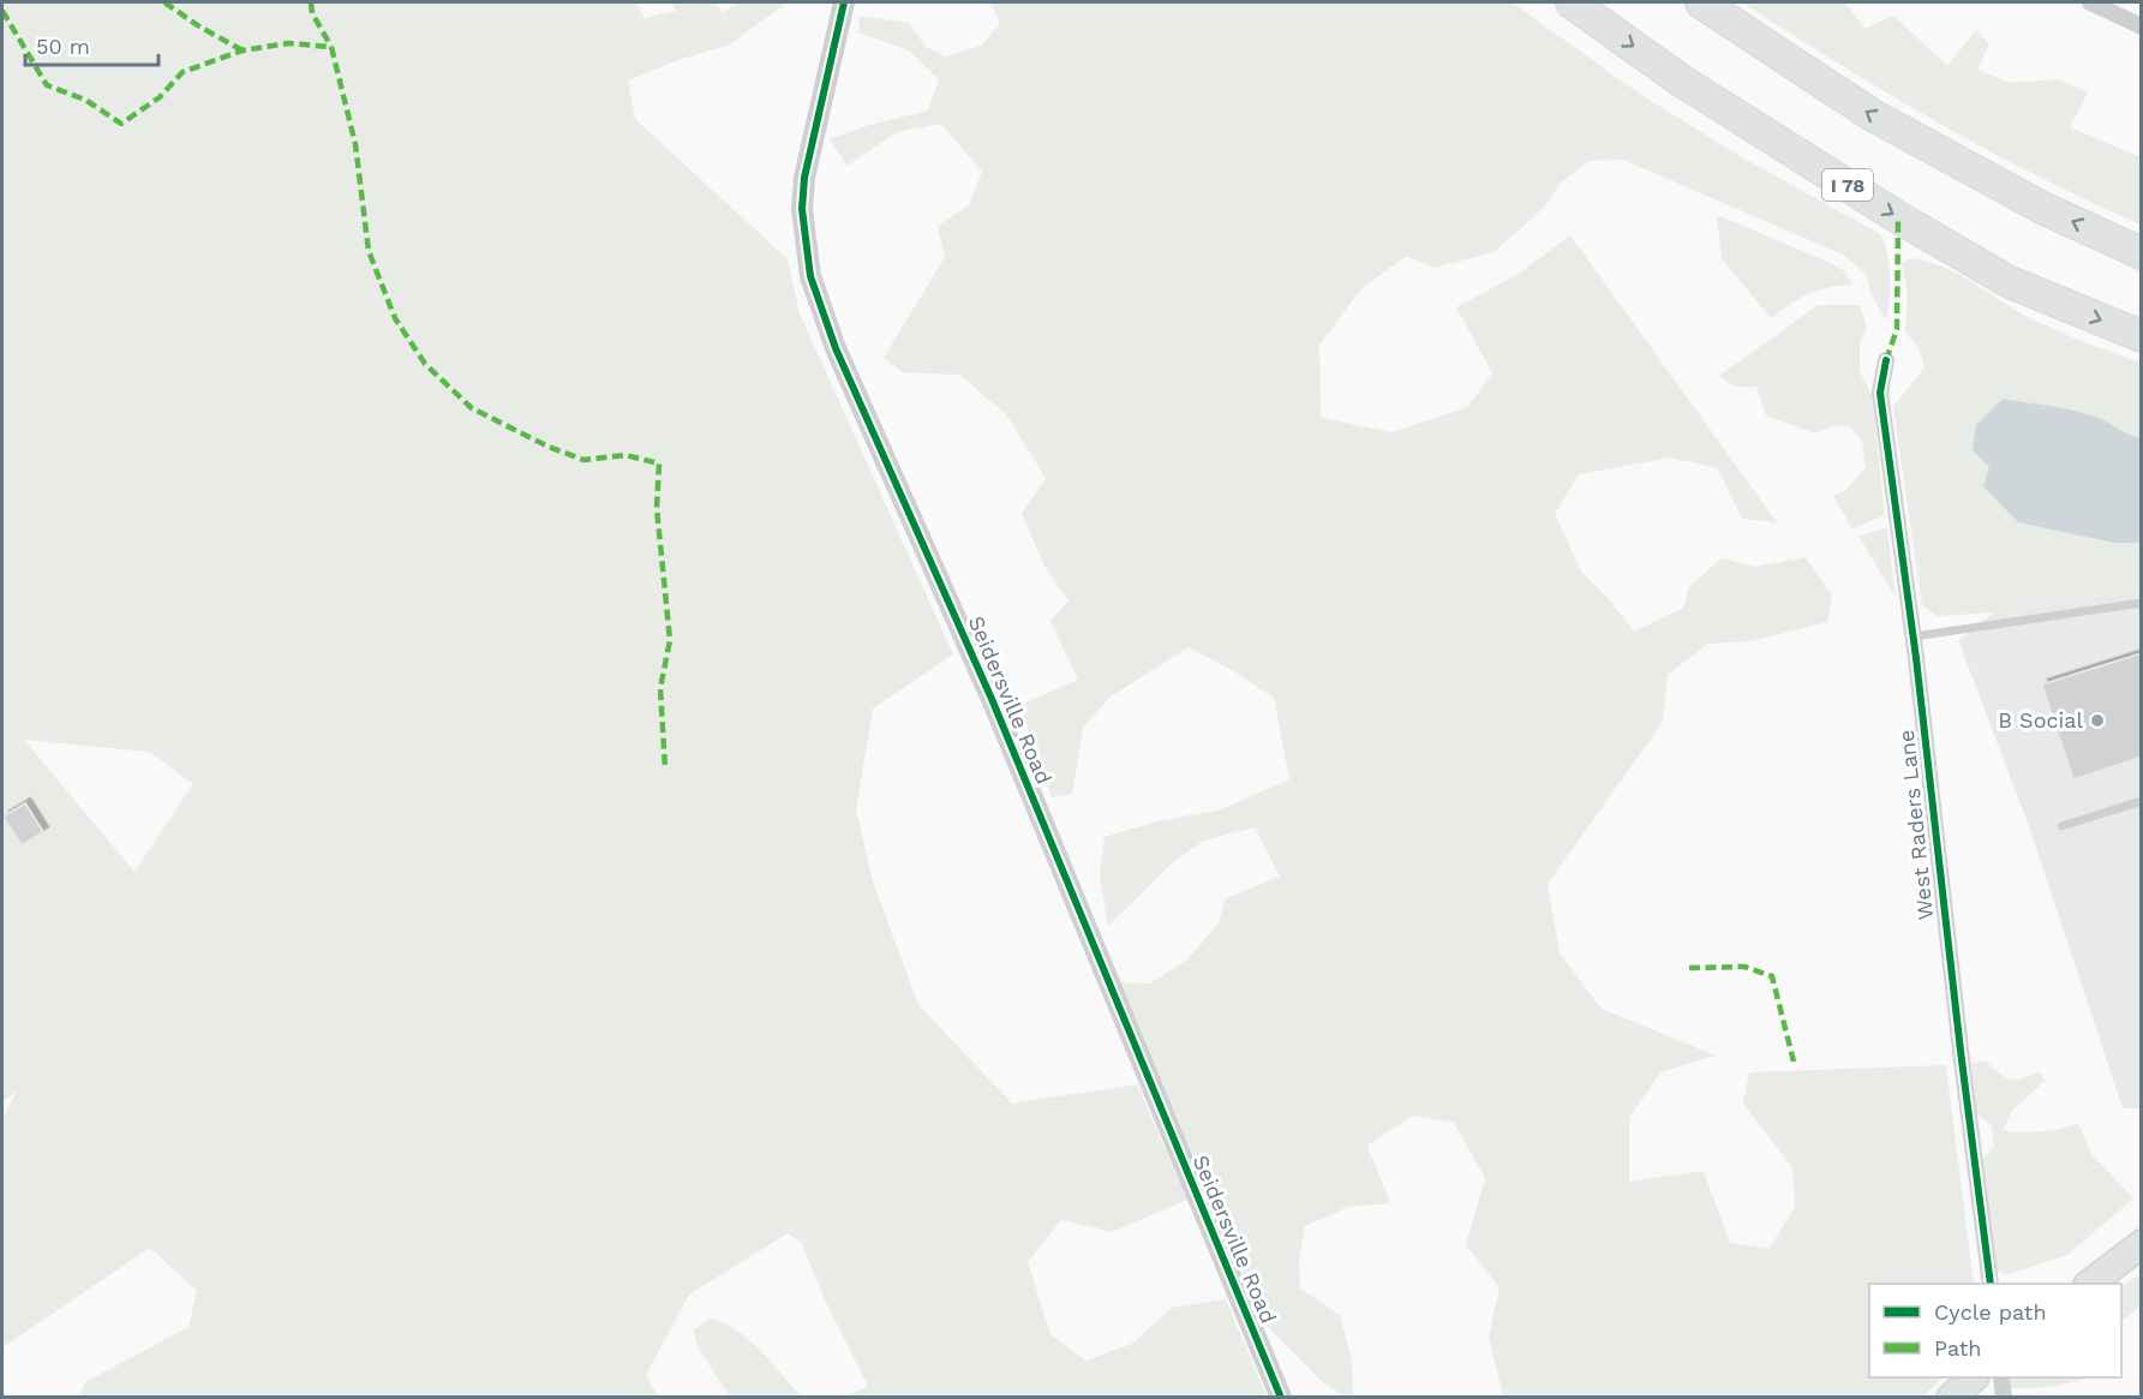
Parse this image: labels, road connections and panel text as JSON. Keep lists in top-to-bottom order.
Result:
{
  "streets": {
    "highway": ["I 78"],
    "street": ["Seidersville Road", "West Raders Lane"]
  },
  "places": ["B Social"],
  "legend": ["Cycle path", "Path"],
  "scale_bar": "50 m"
}
